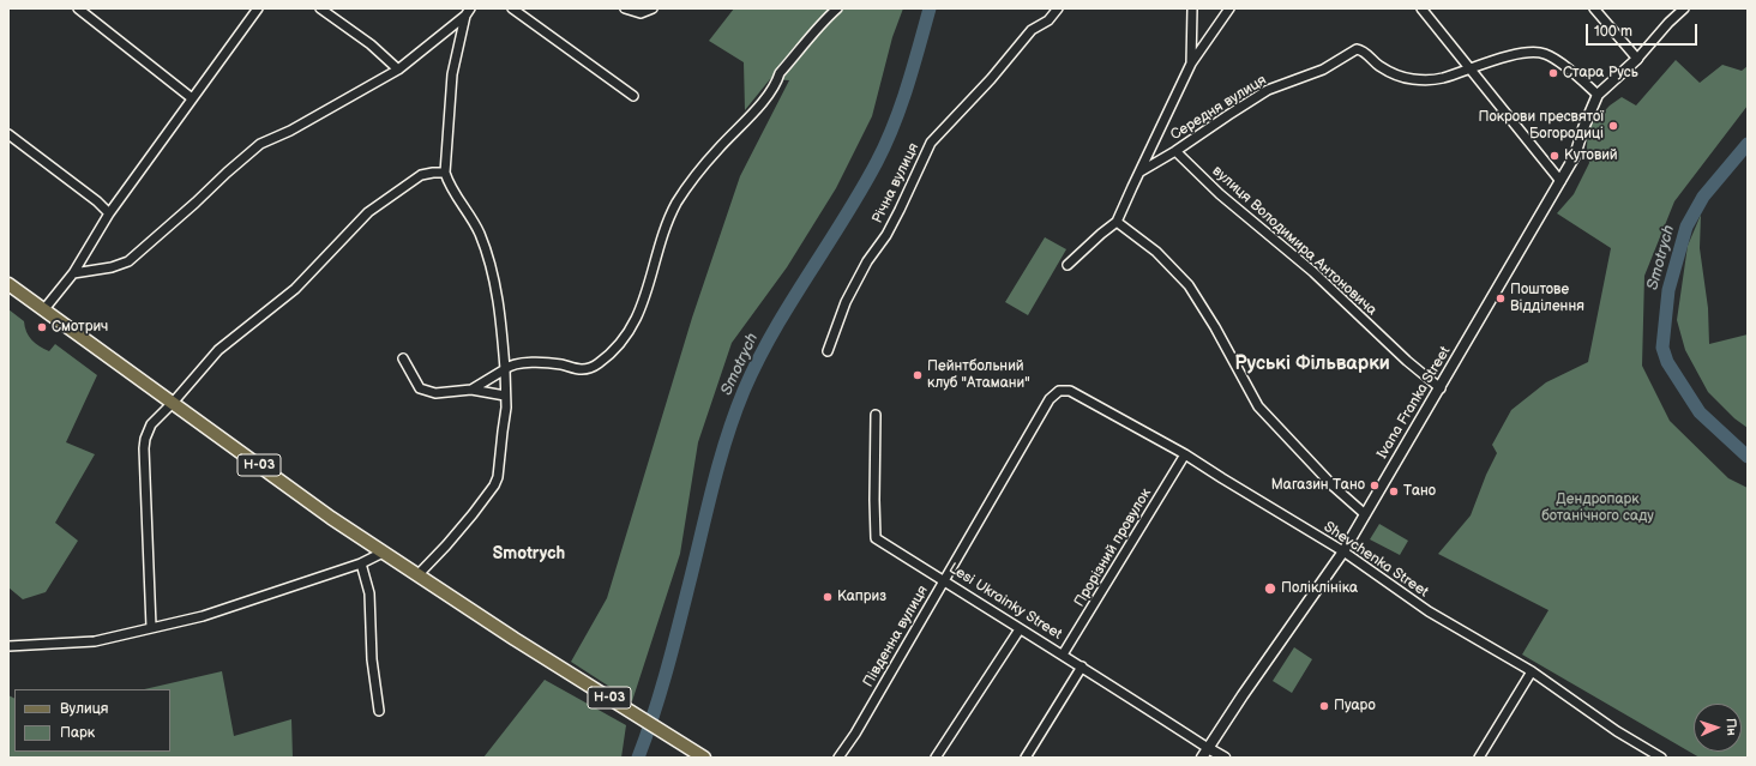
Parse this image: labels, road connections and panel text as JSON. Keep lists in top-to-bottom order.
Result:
{
  "streets": {
    "main road": ["Н-03"],
    "street": [
      "Середня вулиця",
      "Річна вулиця",
      "вулиця Володимира Антоновича",
      "Ivana Franka Street",
      "Прорізний провулок",
      "Shevchenka Street",
      "Lesi Ukrainky Street",
      "Південна вулиця"
    ]
  },
  "crossings": [
    ["Середня вулиця", "вулиця Володимира Антоновича"],
    ["Середня вулиця", "Ivana Franka Street"],
    ["вулиця Володимира Антоновича", "Ivana Franka Street"],
    ["Ivana Franka Street", "Shevchenka Street"],
    ["Ivana Franka Street", "Lesi Ukrainky Street"],
    ["Прорізний провулок", "Shevchenka Street"],
    ["Прорізний провулок", "Lesi Ukrainky Street"],
    ["Shevchenka Street", "Південна вулиця"],
    ["Lesi Ukrainky Street", "Південна вулиця"]
  ],
  "districts": ["Руські Фільварки", "Smotrych"],
  "water": ["Smotrych"],
  "parks": ["Дендропарк ботанічного саду"],
  "places": [
    "Стара Русь",
    "Покрови пресвятої Богородиці",
    "Кутовий",
    "Поштове Відділення",
    "Смотрич",
    "Пейнтбольний клуб \"Атамани\"",
    "Магазин Тано",
    "Тано",
    "Поліклініка",
    "Каприз",
    "Пуаро"
  ],
  "legend": ["Вулиця", "Парк"],
  "scale_bar": "100 m",
  "north": "right"
}
